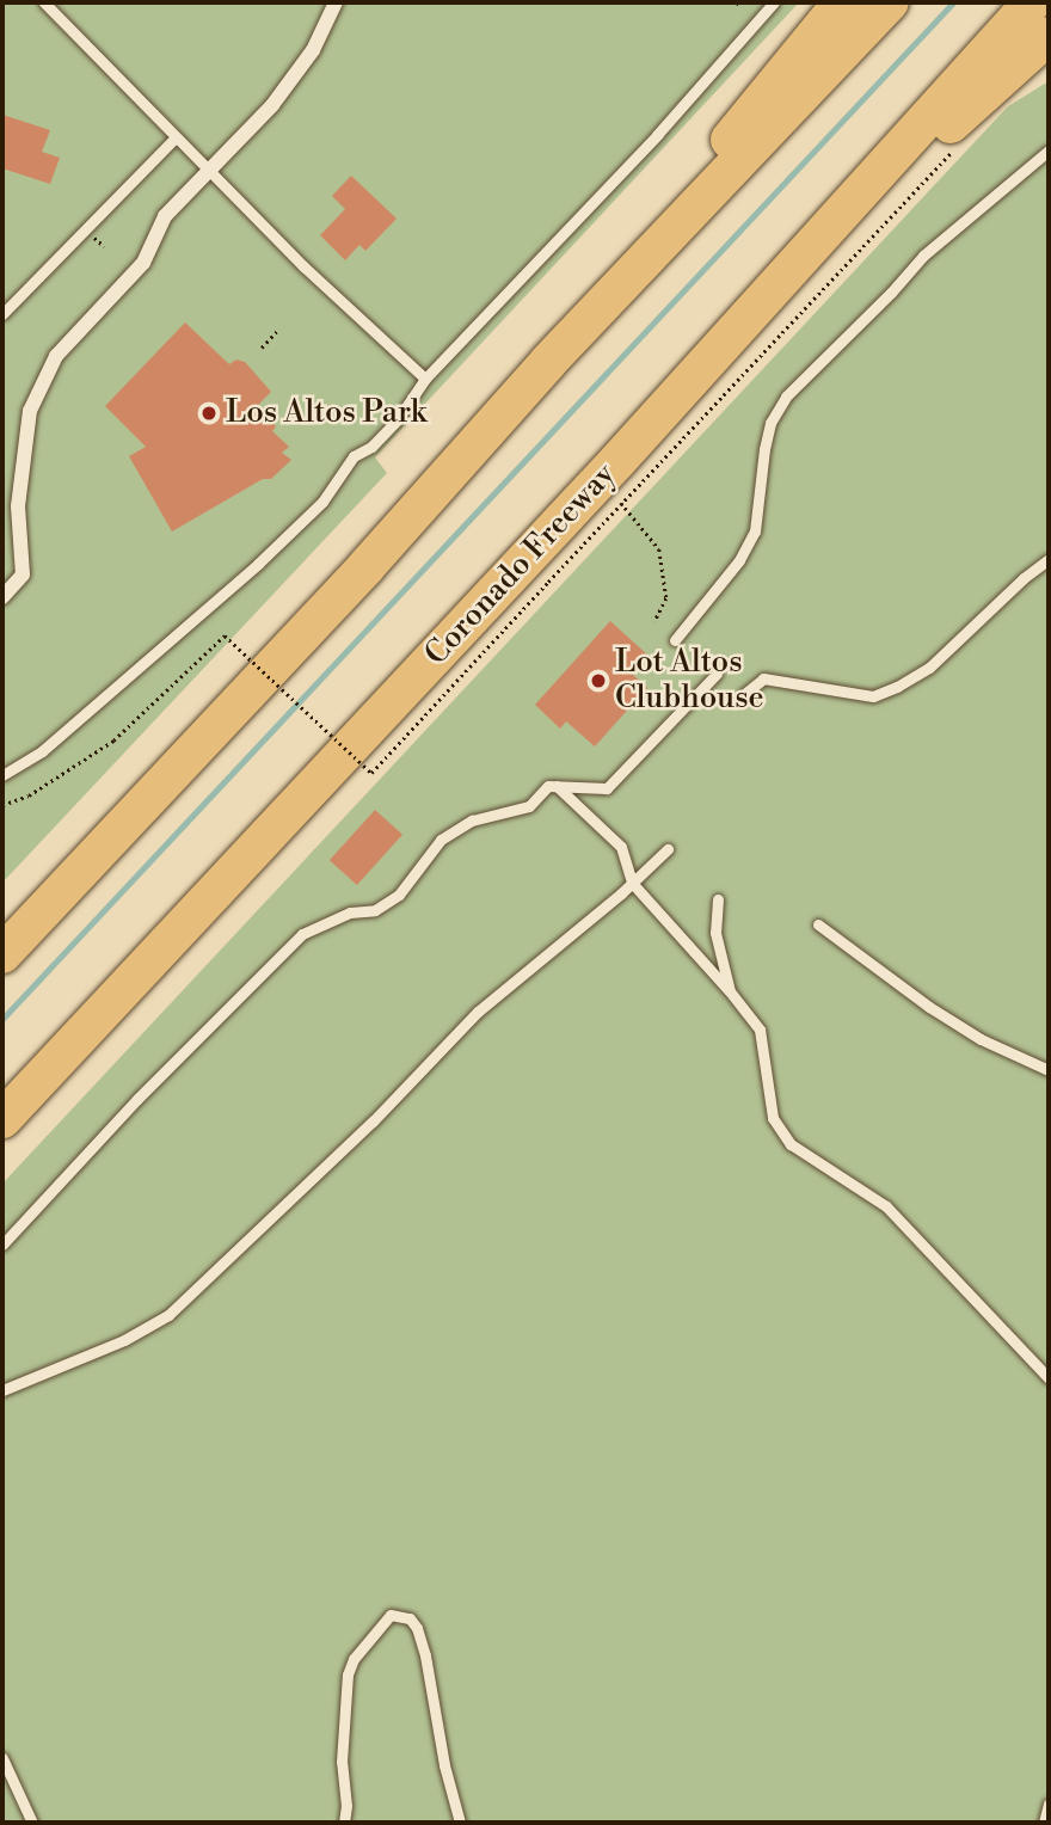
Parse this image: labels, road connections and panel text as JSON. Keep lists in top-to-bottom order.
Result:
{
  "streets": {
    "highway": ["Coronado Freeway"]
  },
  "places": ["Los Altos Park", "Lot Altos Clubhouse"]
}
